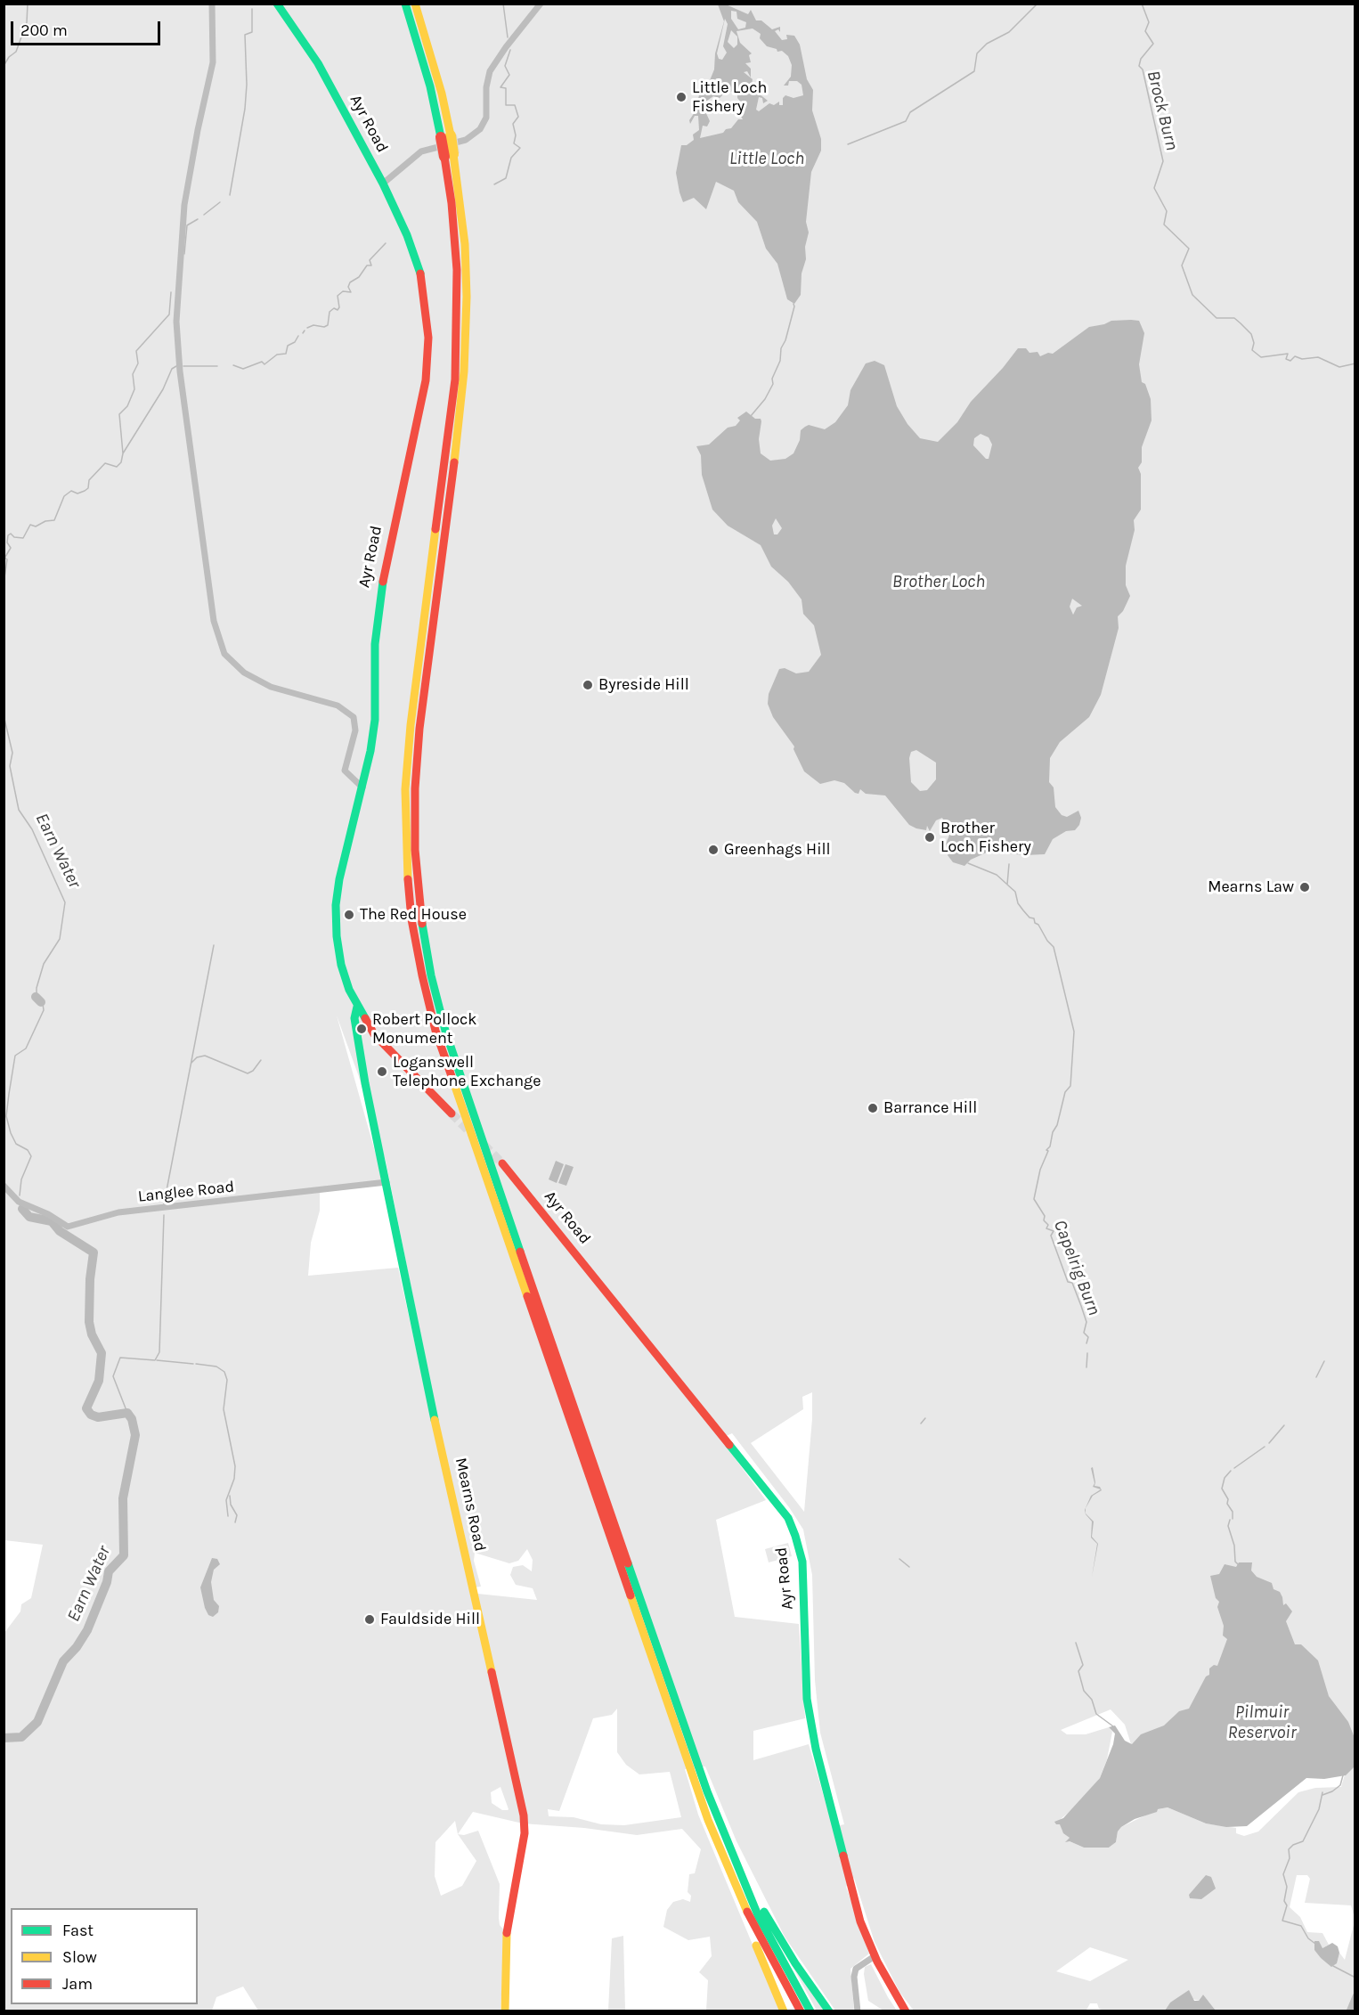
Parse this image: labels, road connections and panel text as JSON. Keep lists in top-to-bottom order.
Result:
{
  "streets": {
    "main road": ["Ayr Road", "Mearns Road"],
    "street": ["Langlee Road"]
  },
  "crossings": [
    ["Ayr Road", "Mearns Road"],
    ["Langlee Road", "Mearns Road"]
  ],
  "water": [
    "Brock Burn",
    "Little Loch",
    "Brother Loch",
    "Earn Water",
    "Capelrig Burn",
    "Pilmuir Reservoir"
  ],
  "places": [
    "Little Loch Fishery",
    "Byreside Hill",
    "Brother Loch Fishery",
    "Greenhags Hill",
    "Mearns Law",
    "The Red House",
    "Robert Pollock Monument",
    "Loganswell Telephone Exchange",
    "Barrance Hill",
    "Fauldside Hill"
  ],
  "legend": ["Fast", "Slow", "Jam"],
  "scale_bar": "200 m"
}
